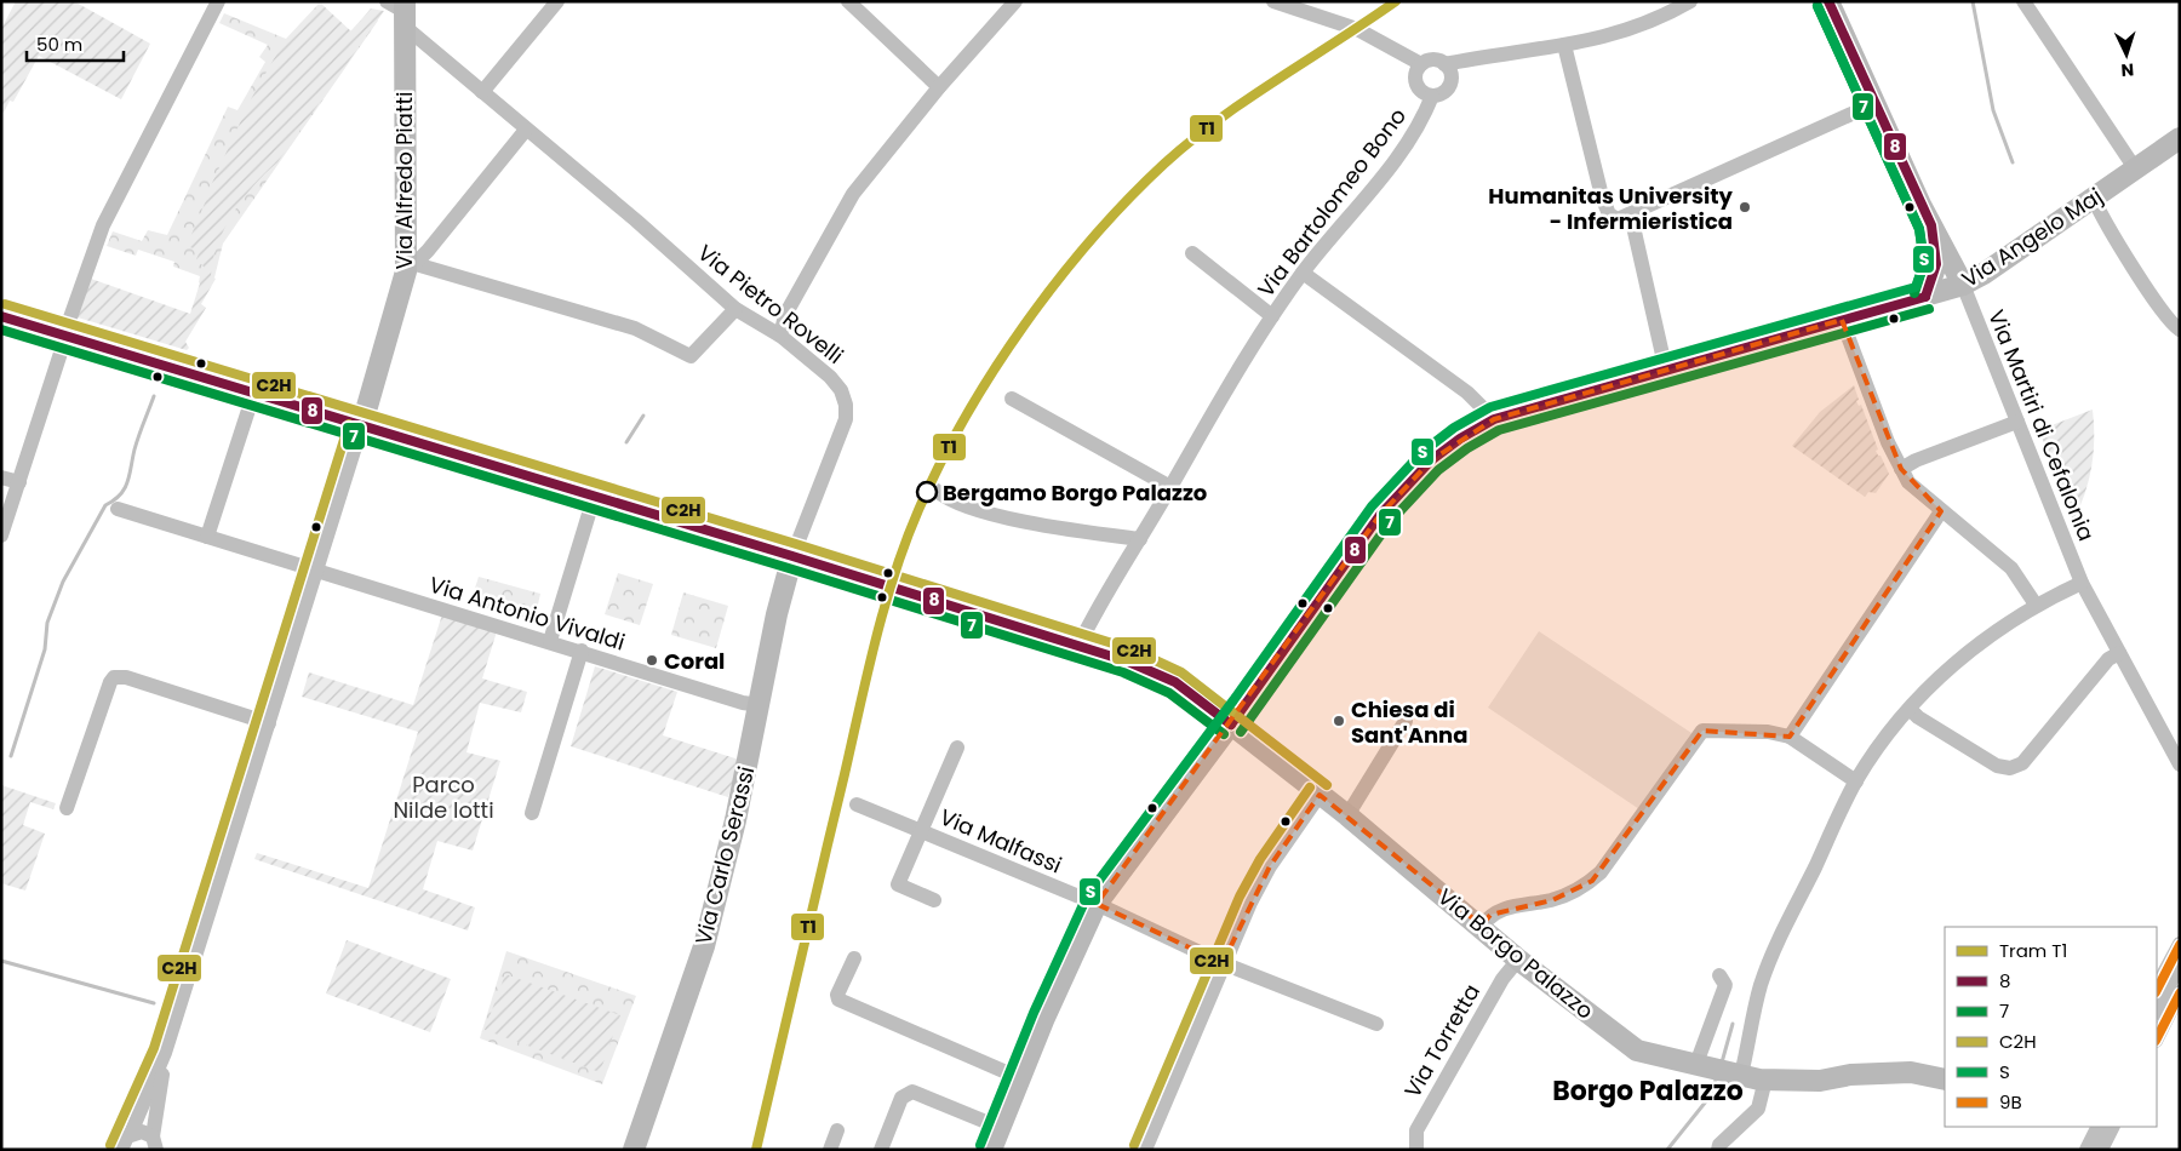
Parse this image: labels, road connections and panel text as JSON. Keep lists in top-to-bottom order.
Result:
{
  "streets": {
    "main road": [
      "Via Alfredo Piatti",
      "Via Angelo Maj",
      "Via Carlo Serassi",
      "Via Borgo Palazzo"
    ],
    "street": [
      "Via Bartolomeo Bono",
      "Via Pietro Rovelli",
      "Via Martiri di Cefalonia",
      "Via Antonio Vivaldi",
      "Via Malfassi",
      "Via Torretta"
    ]
  },
  "crossings": [
    ["Via Alfredo Piatti", "Via Pietro Rovelli"],
    ["Via Alfredo Piatti", "Via Borgo Palazzo"],
    ["Via Bartolomeo Bono", "Via Borgo Palazzo"],
    ["Via Angelo Maj", "Via Martiri di Cefalonia"],
    ["Via Angelo Maj", "Via Malfassi"],
    ["Via Angelo Maj", "Via Borgo Palazzo"],
    ["Via Pietro Rovelli", "Via Carlo Serassi"],
    ["Via Pietro Rovelli", "Via Borgo Palazzo"],
    ["Via Antonio Vivaldi", "Via Carlo Serassi"],
    ["Via Carlo Serassi", "Via Borgo Palazzo"],
    ["Via Borgo Palazzo", "Via Torretta"]
  ],
  "districts": ["Borgo Palazzo"],
  "parks": ["Parco Nilde Iotti"],
  "places": [
    "Humanitas University - Infermieristica",
    "Bergamo Borgo Palazzo",
    "Coral",
    "Chiesa di Sant'Anna"
  ],
  "lines": [
    "tram line T1",
    "transit line 8",
    "transit line 7",
    "transit line S",
    "transit line C2H",
    "transit line 9B"
  ],
  "legend": [
    "Tram T1",
    "8",
    "7",
    "C2H",
    "S",
    "9B"
  ],
  "scale_bar": "50 m",
  "north": "bottom"
}
